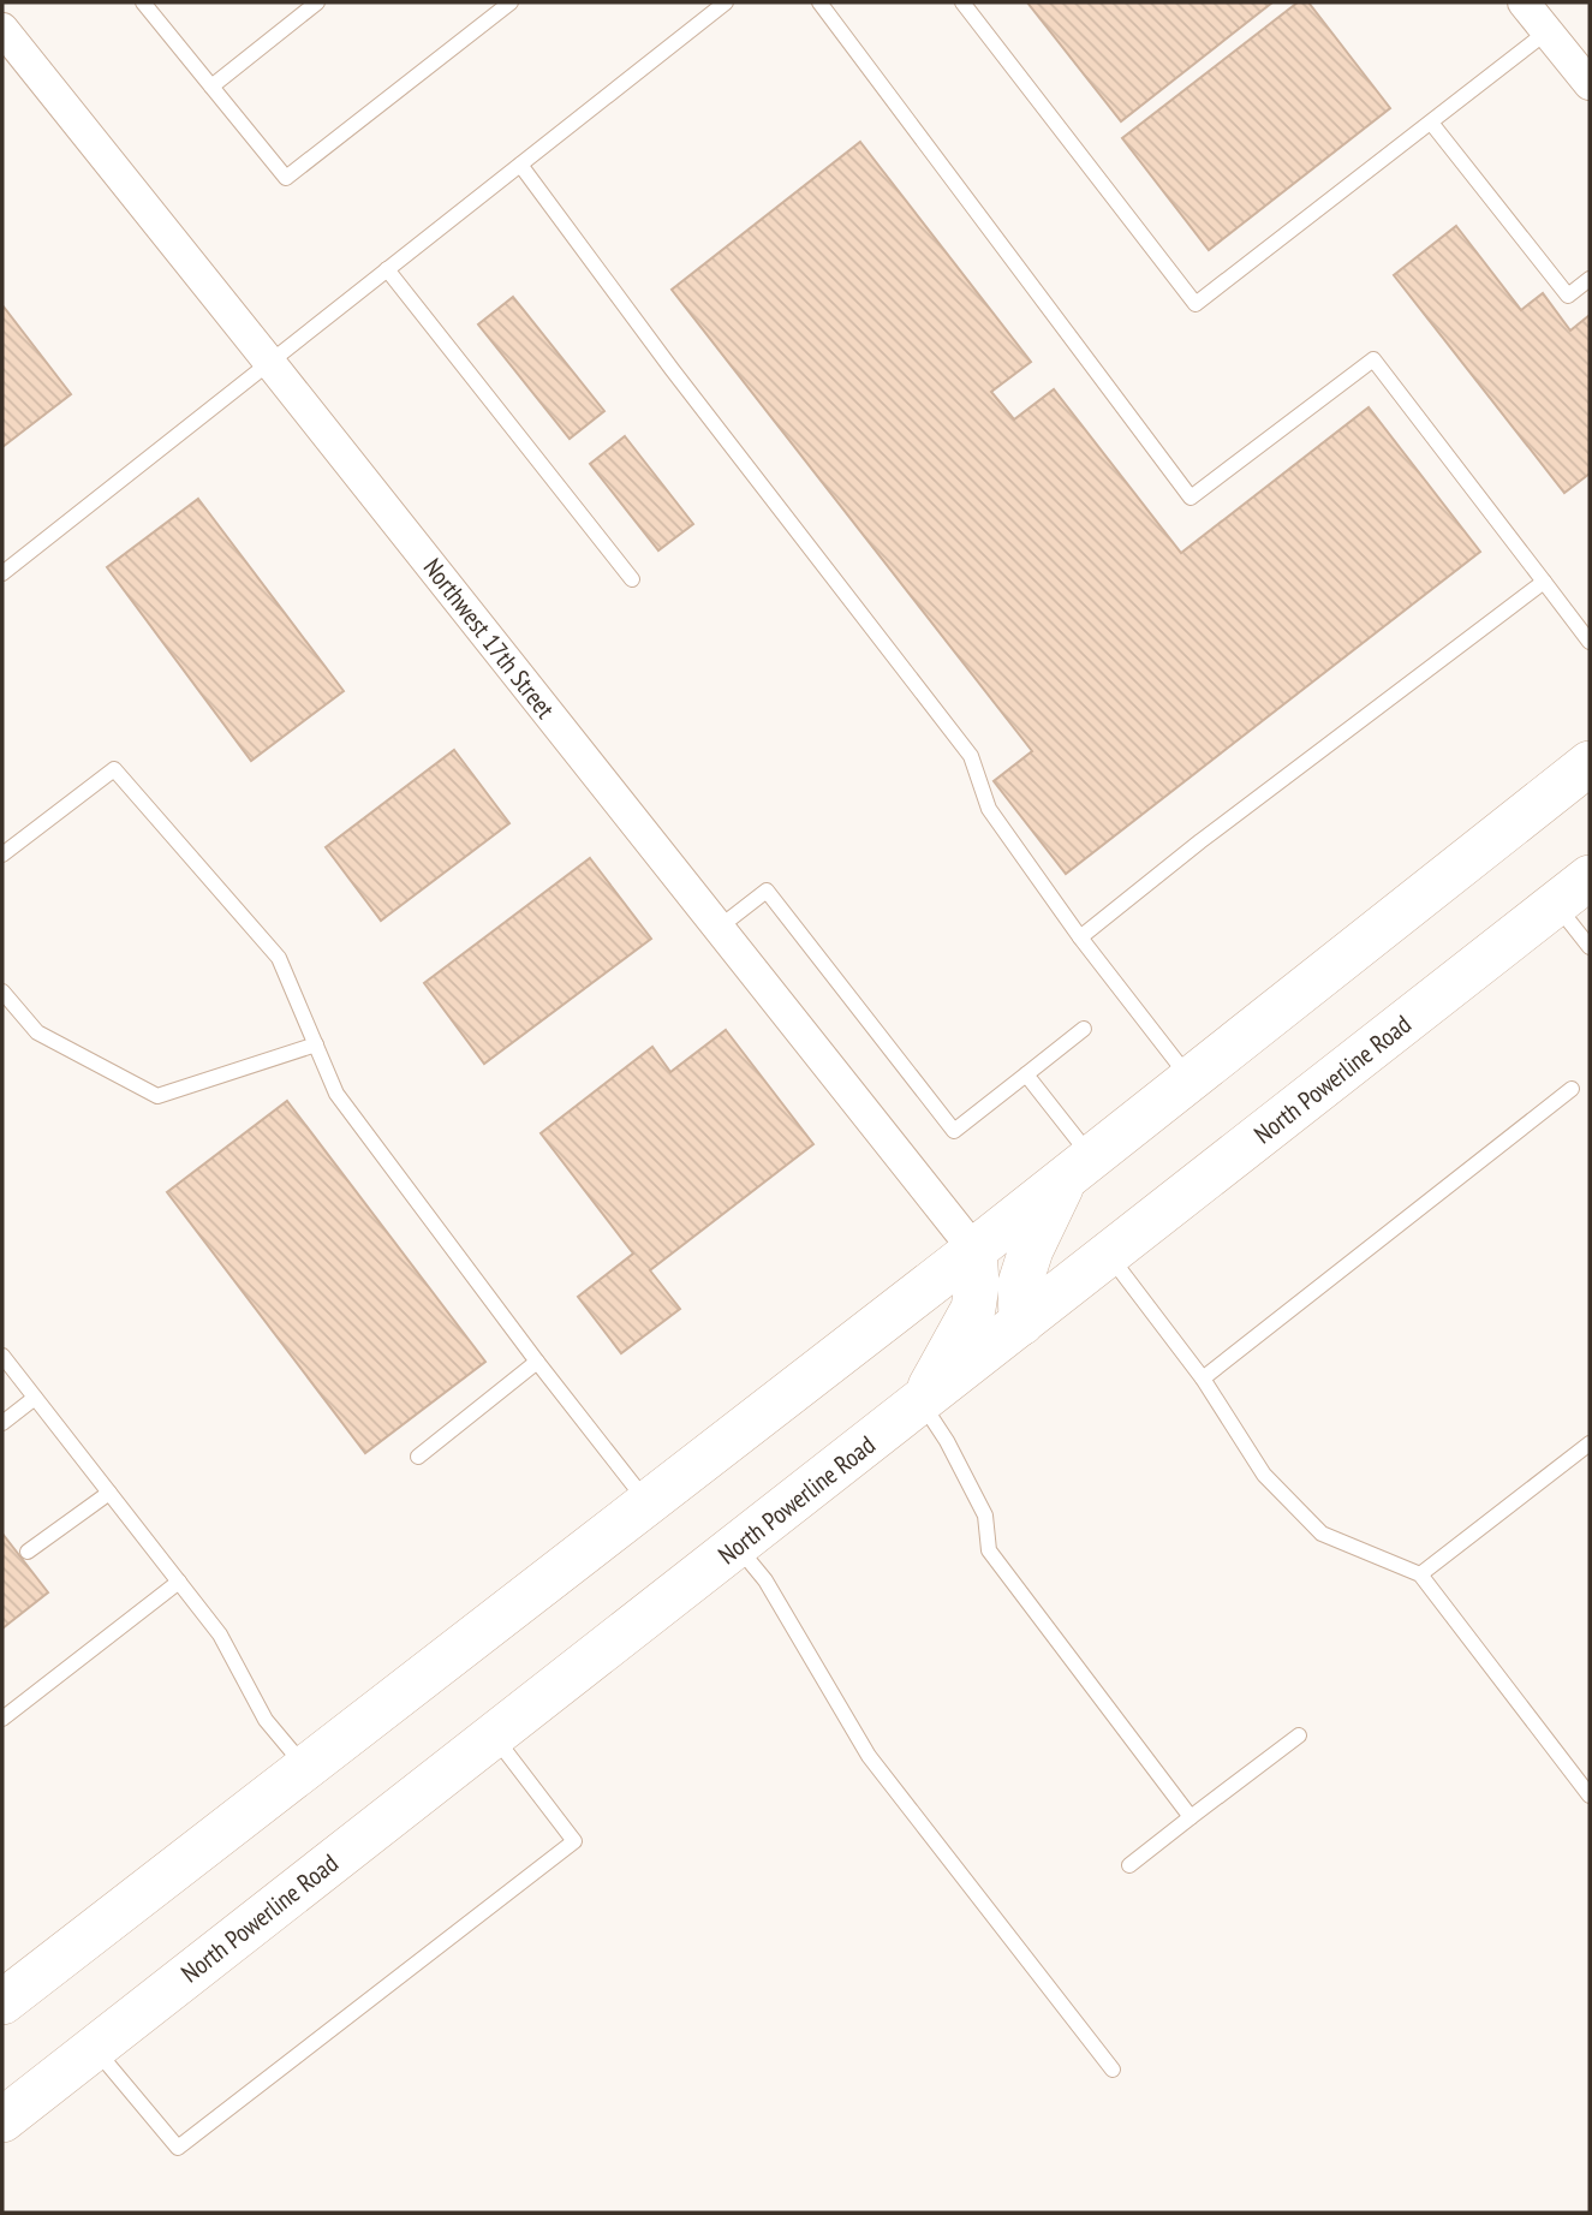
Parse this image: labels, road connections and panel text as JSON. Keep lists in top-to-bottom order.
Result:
{
  "streets": {
    "main road": ["North Powerline Road"],
    "street": ["Northwest 17th Street"]
  }
}
